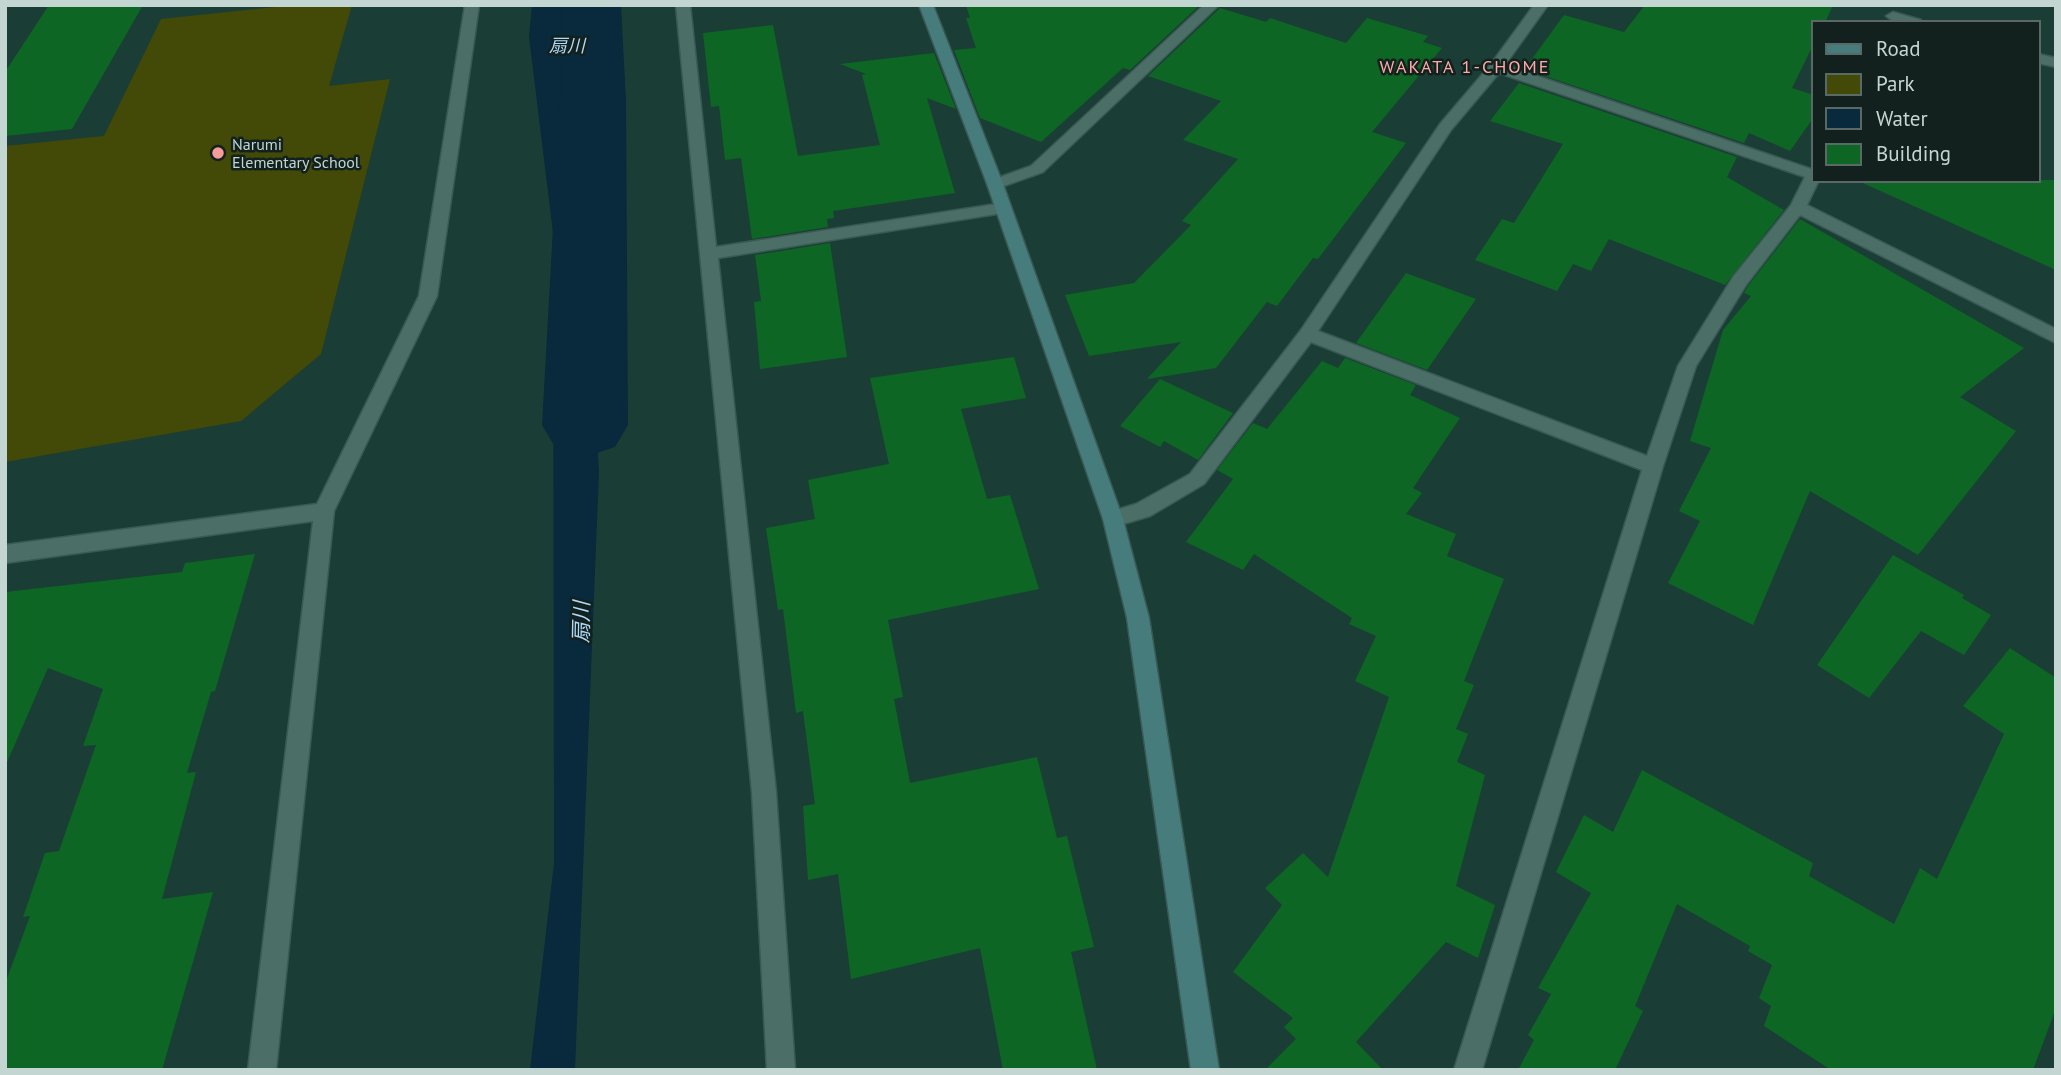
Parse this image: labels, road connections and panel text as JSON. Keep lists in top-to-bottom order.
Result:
{
  "districts": ["WAKATA 1-CHOME"],
  "water": ["扇川"],
  "places": ["Narumi Elementary School"],
  "legend": [
    "Road",
    "Park",
    "Water",
    "Building"
  ]
}
